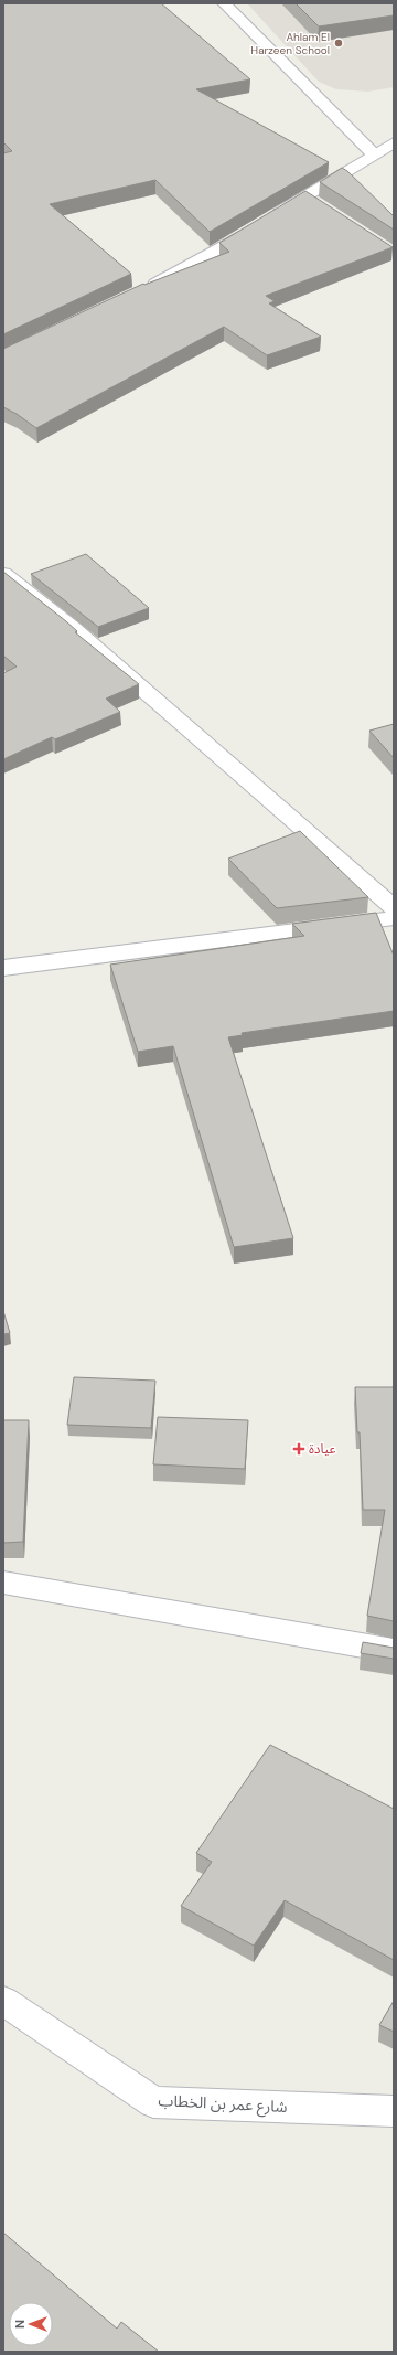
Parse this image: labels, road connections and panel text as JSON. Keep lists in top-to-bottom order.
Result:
{
  "streets": {
    "street": ["شارع عمر بن الخطاب"]
  },
  "places": {
    "other": ["Ahlam El Harzeen School"],
    "health": ["عيادة"]
  },
  "north": "left"
}
